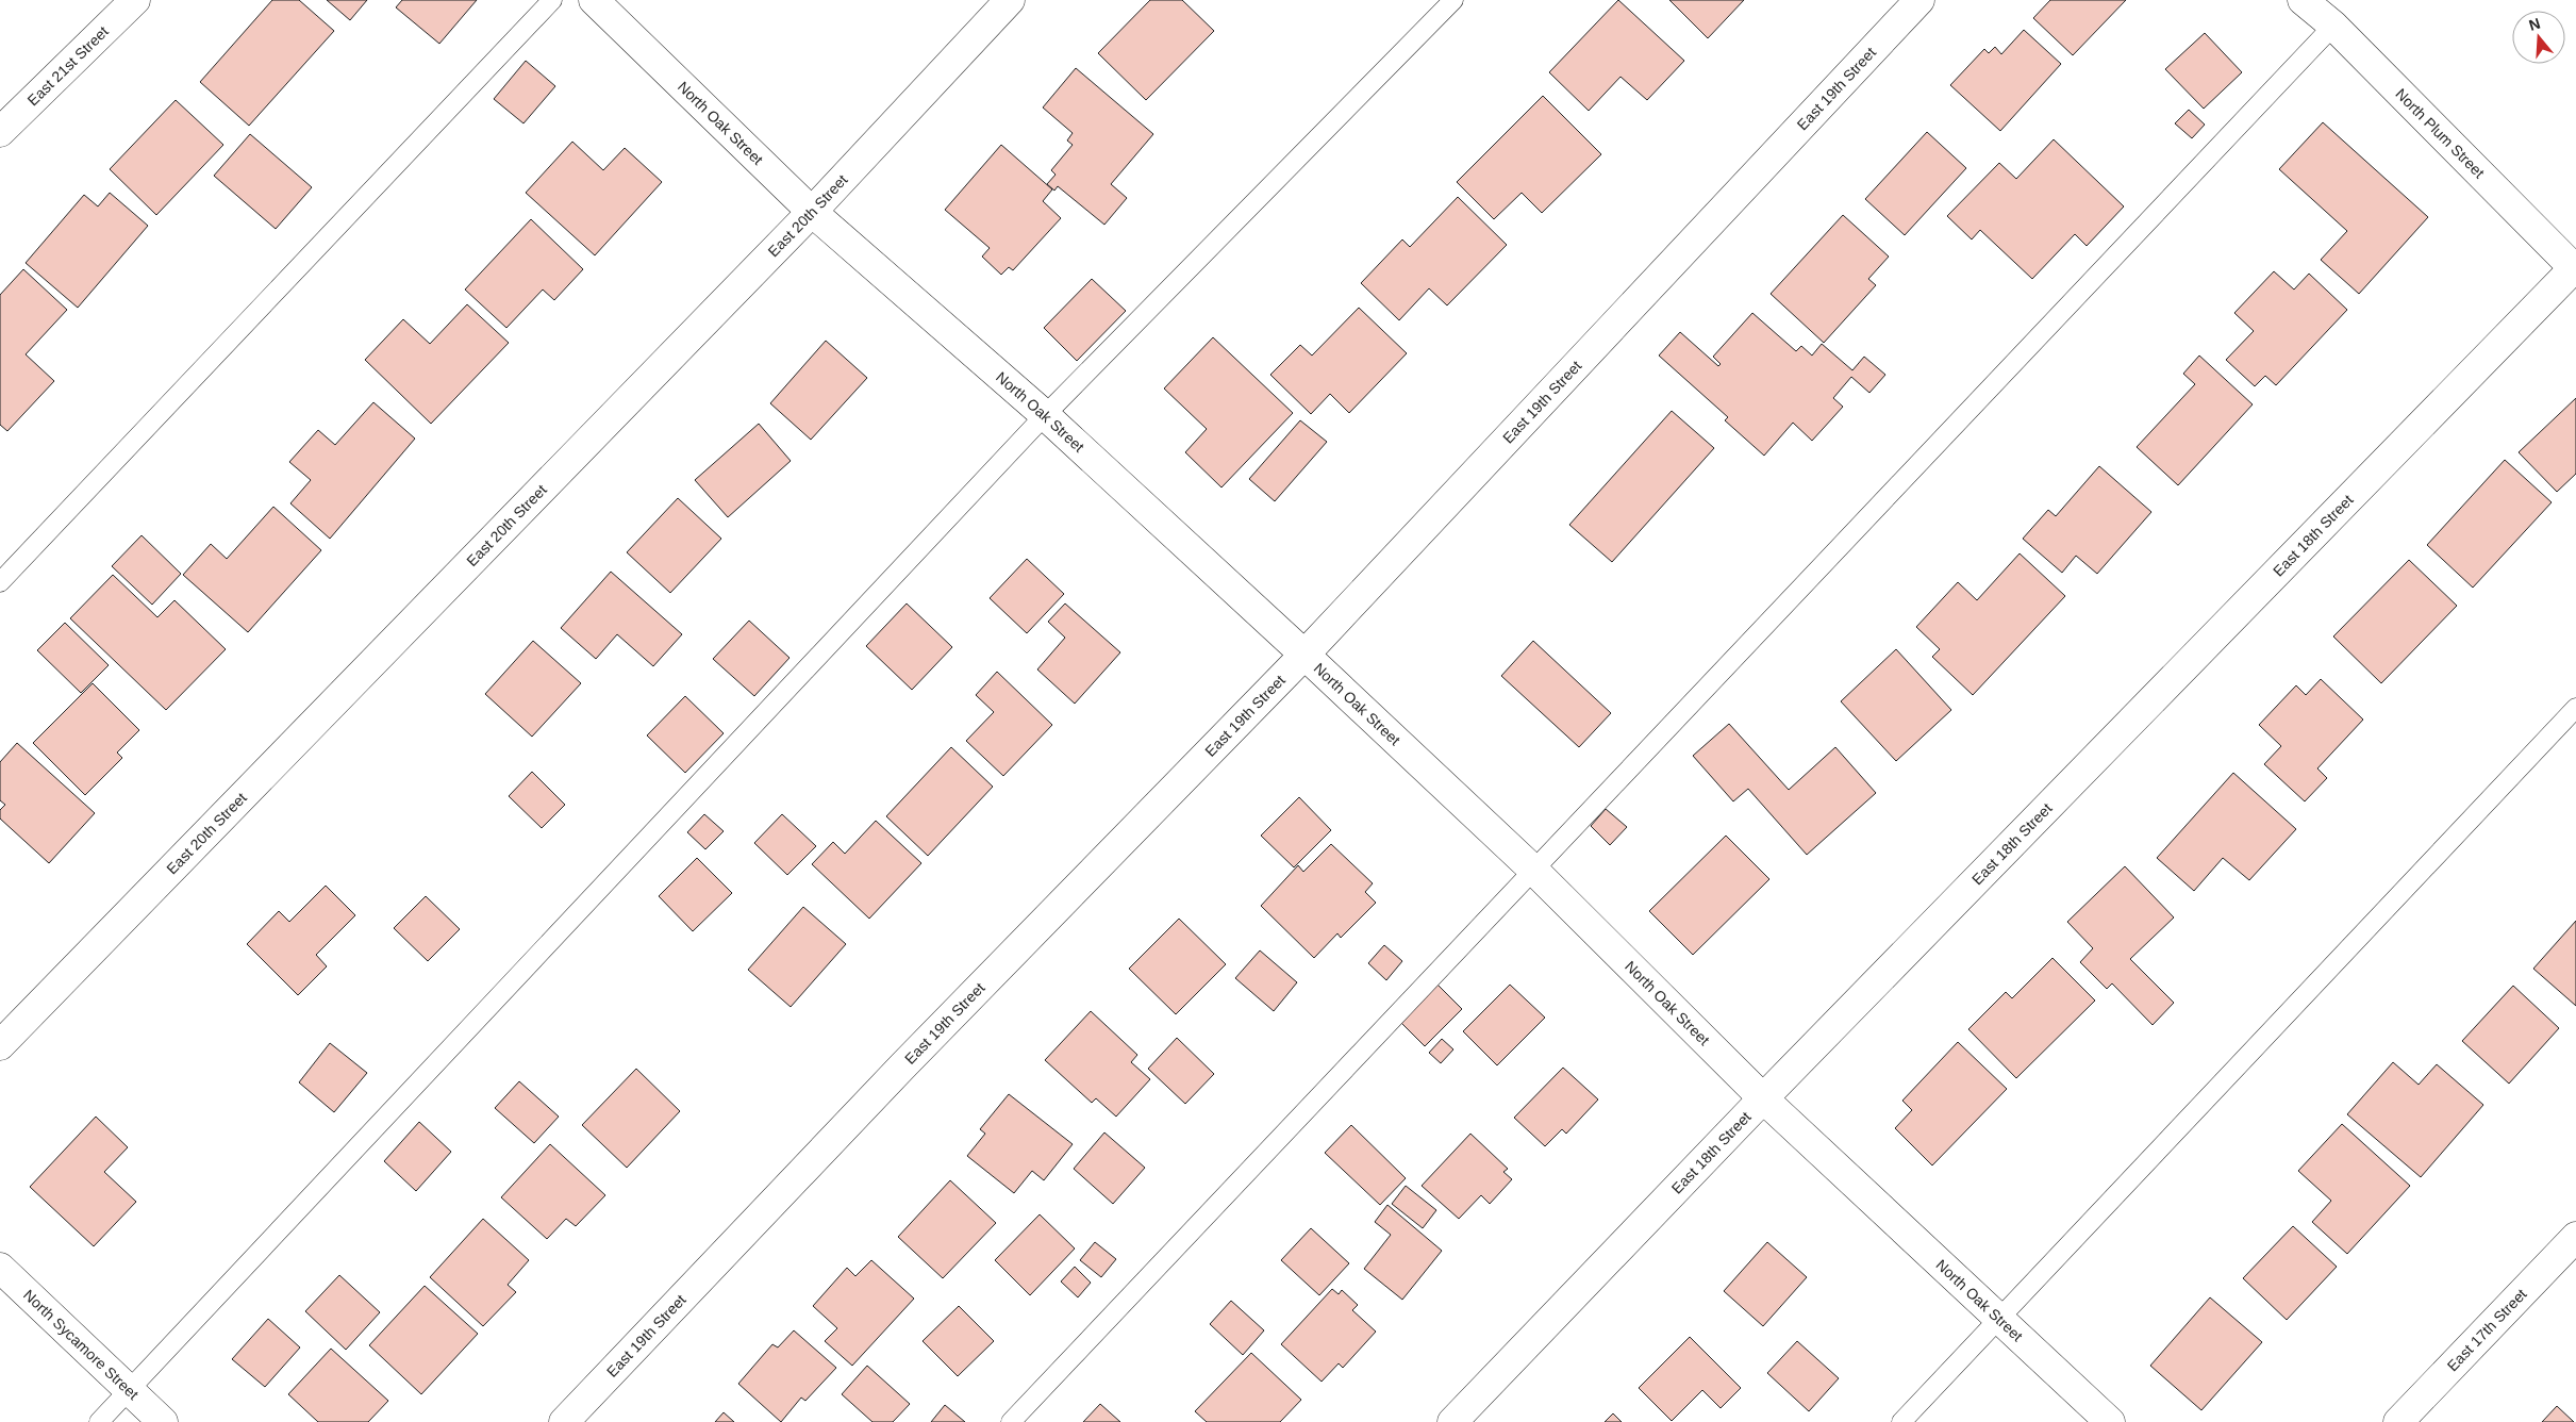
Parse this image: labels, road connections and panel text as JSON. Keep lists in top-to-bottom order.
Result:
{
  "streets": {
    "street": [
      "East 21st Street",
      "East 19th Street",
      "North Oak Street",
      "North Plum Street",
      "East 20th Street",
      "East 18th Street",
      "East 17th Street",
      "North Sycamore Street"
    ]
  },
  "crossings": [
    ["East 19th Street", "North Oak Street"],
    ["North Oak Street", "East 20th Street"],
    ["North Oak Street", "East 18th Street"],
    ["North Plum Street", "East 18th Street"]
  ],
  "north": "top"
}
